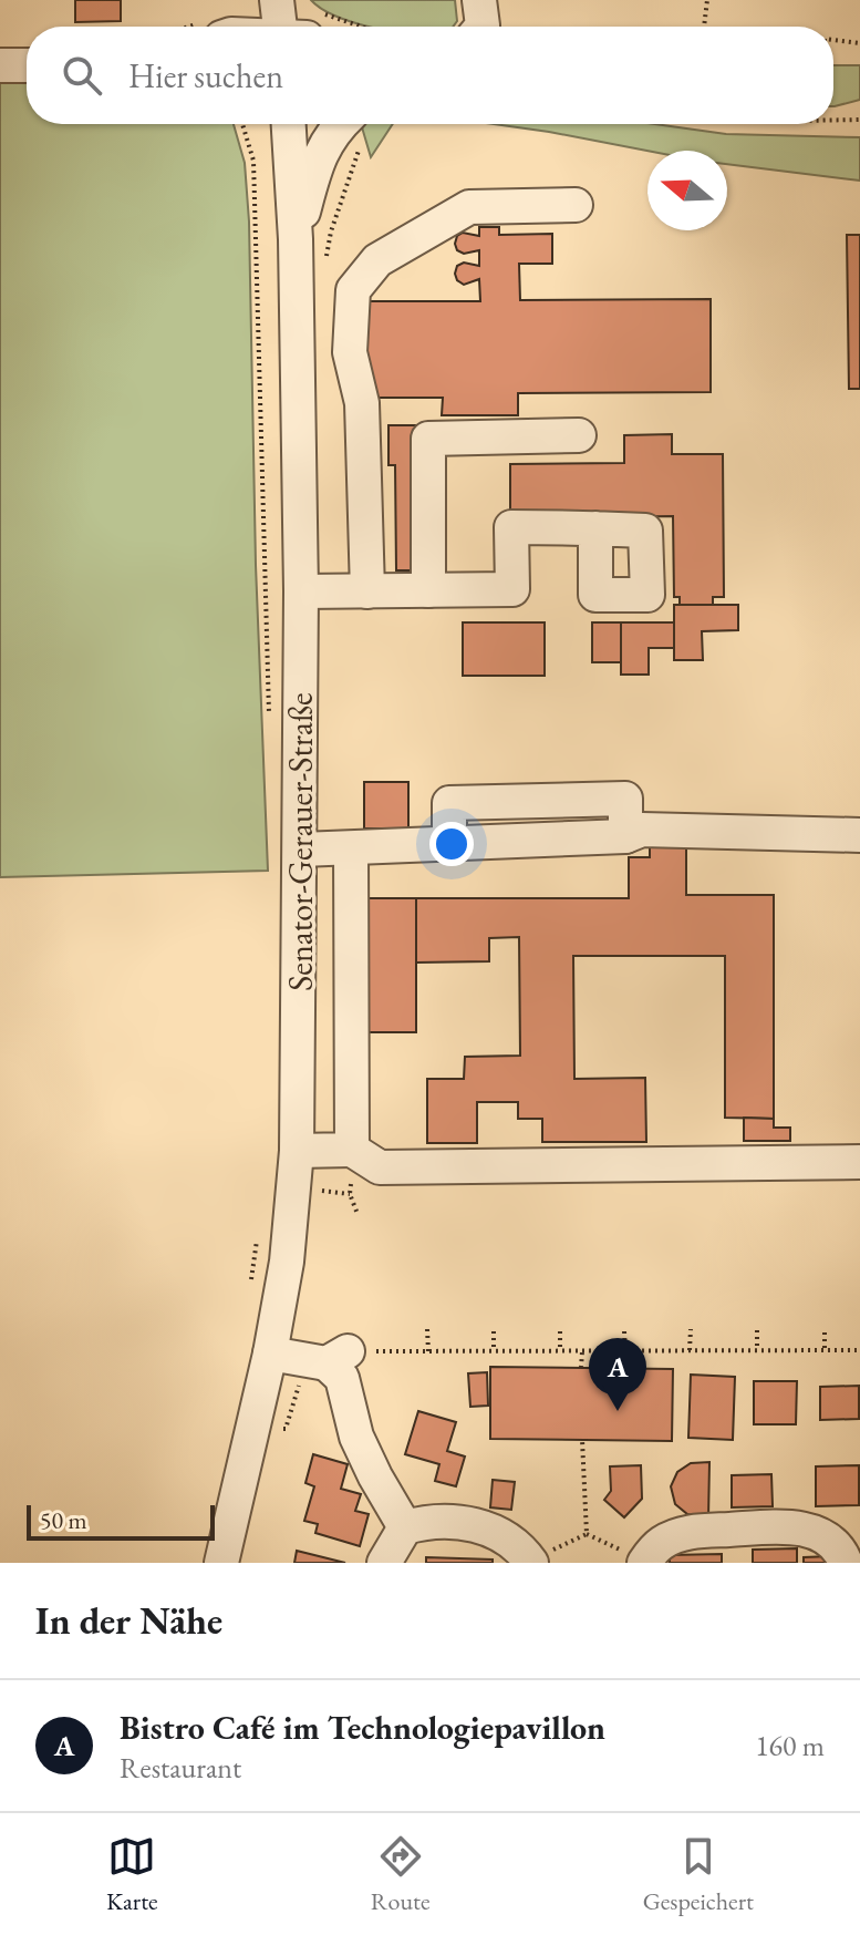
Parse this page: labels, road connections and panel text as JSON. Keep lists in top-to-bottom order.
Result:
{
  "streets": {
    "street": ["Senator-Gerauer-Straße"]
  },
  "scale_bar": "50 m",
  "north": "left",
  "page": {
    "search": "Hier suchen",
    "pins": "A",
    "scale": "50 m",
    "heading": "In der Nähe",
    "list": [
      {
        "mark": "A",
        "name": "Bistro Café im Technologiepavillon",
        "note": "Restaurant",
        "value": "160 m"
      }
    ],
    "nav": ["Karte", "Route", "Gespeichert"]
  }
}
